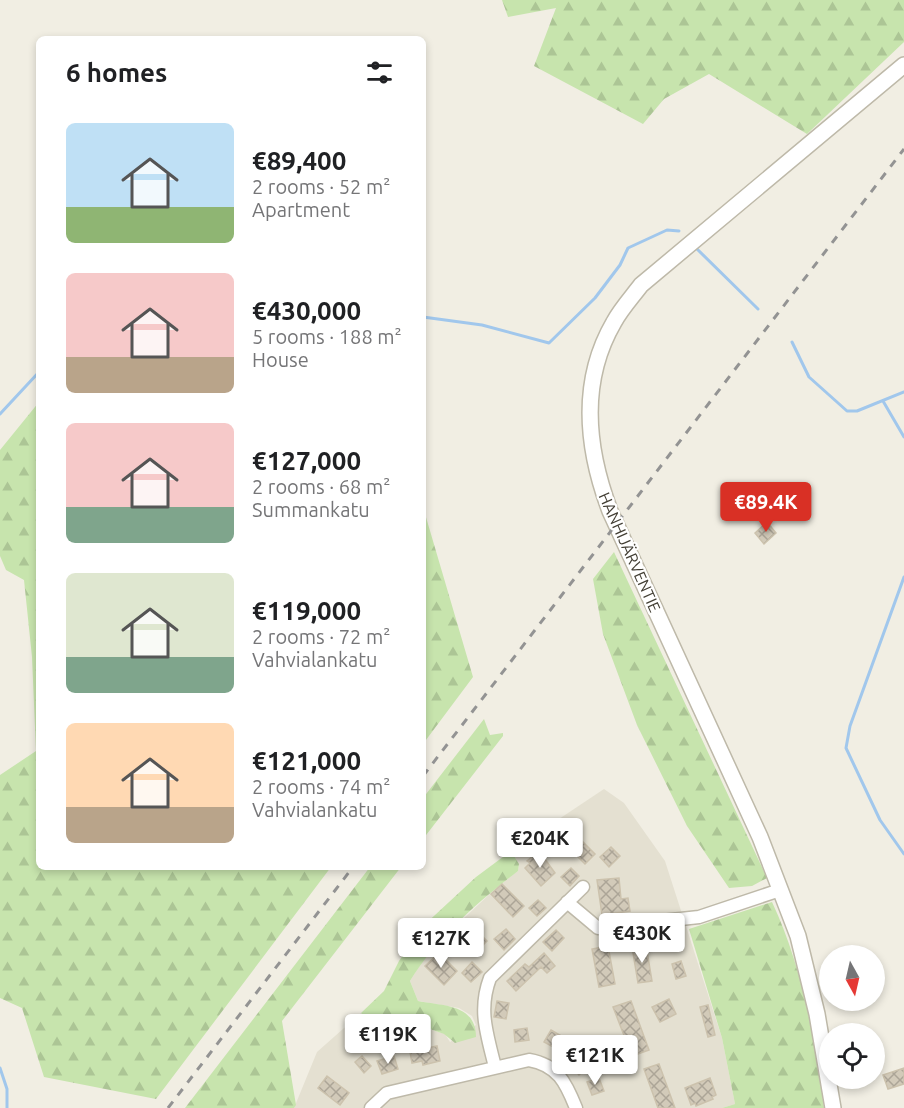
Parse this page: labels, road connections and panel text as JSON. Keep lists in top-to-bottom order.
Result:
{
  "streets": {
    "street": ["HANHIJÄRVENTIE"]
  },
  "north": "bottom",
  "page": {
    "heading": "6 homes",
    "list": [
      {
        "name": "€89,400",
        "note": "2 rooms · 52 m² · Apartment"
      },
      {
        "name": "€430,000",
        "note": "5 rooms · 188 m² · House"
      },
      {
        "name": "€127,000",
        "note": "2 rooms · 68 m² · Summankatu"
      },
      {
        "name": "€119,000",
        "note": "2 rooms · 72 m² · Vahvialankatu"
      },
      {
        "name": "€121,000",
        "note": "2 rooms · 74 m² · Vahvialankatu"
      }
    ],
    "price": [
      "€89.4K",
      "€204K",
      "€430K",
      "€127K",
      "€119K",
      "€121K"
    ]
  }
}
